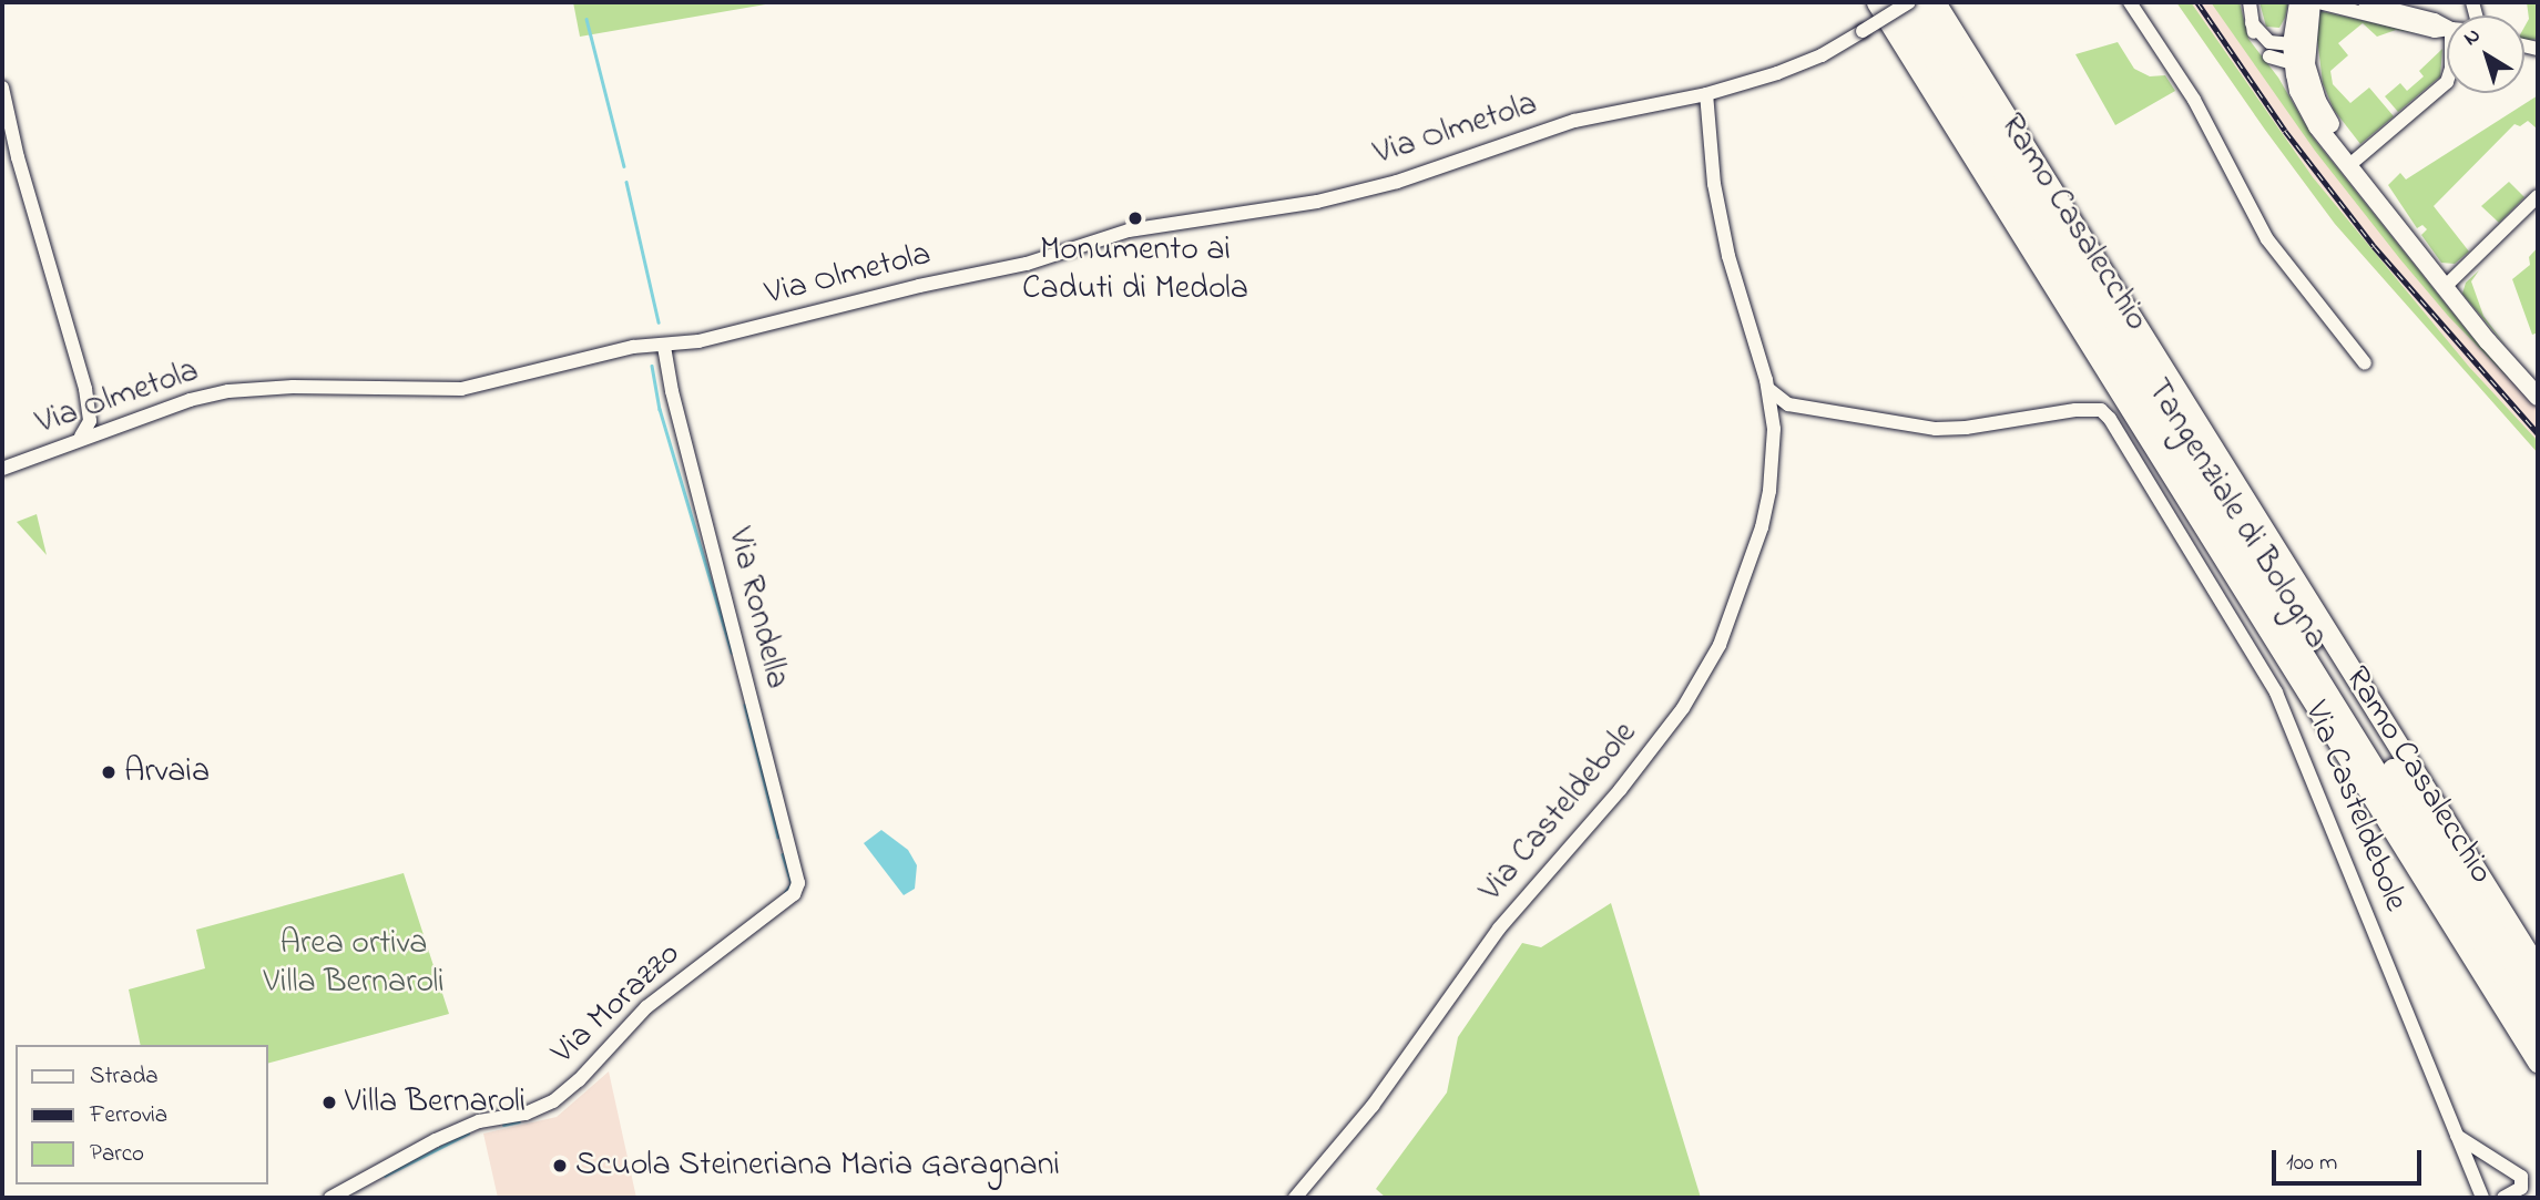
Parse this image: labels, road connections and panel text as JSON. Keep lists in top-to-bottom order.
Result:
{
  "streets": {
    "highway": ["Ramo Casalecchio", "Tangenziale di Bologna"],
    "street": [
      "Via Olmetola",
      "Via Rondella",
      "Via Casteldebole",
      "Via Morazzo"
    ]
  },
  "crossings": [
    ["Via Olmetola", "Via Rondella"],
    ["Via Olmetola", "Via Casteldebole"],
    ["Via Rondella", "Via Morazzo"]
  ],
  "parks": ["Area ortiva Villa Bernaroli"],
  "places": [
    "Monumento ai Caduti di Medola",
    "Arvaia",
    "Villa Bernaroli",
    "Scuola Steineriana Maria Garagnani"
  ],
  "legend": ["Strada", "Ferrovia", "Parco"],
  "scale_bar": "100 m",
  "north": "top left"
}
